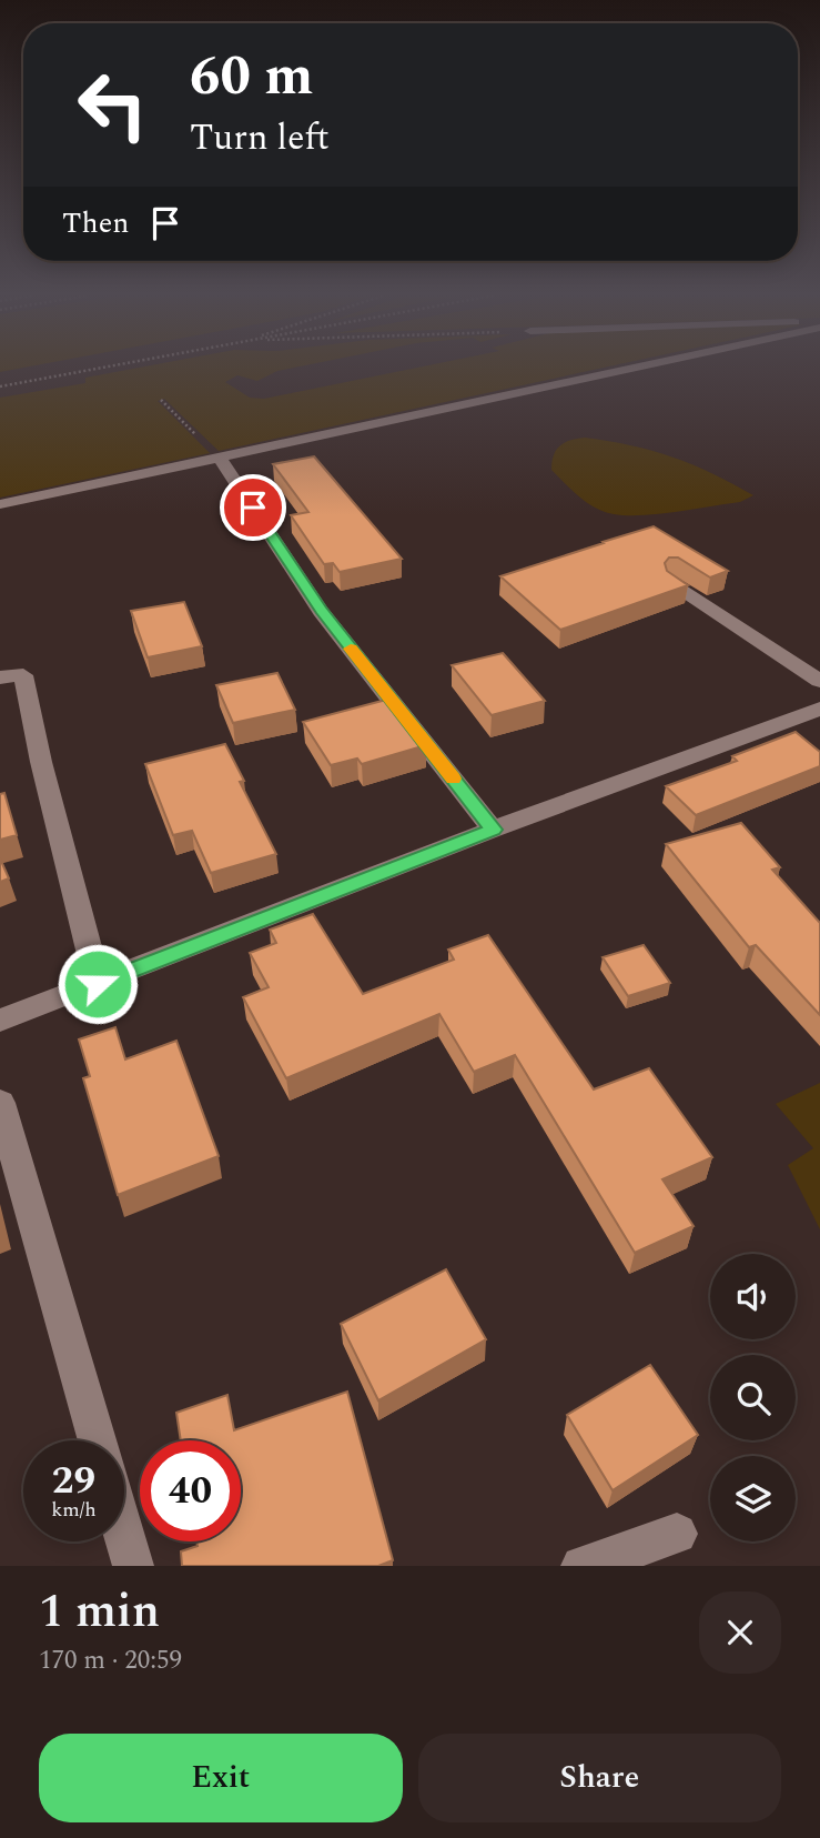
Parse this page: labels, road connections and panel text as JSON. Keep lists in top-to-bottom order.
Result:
{
  "page": {
    "turn": ["60 m", "Turn left"],
    "then": "Then",
    "speed": "29 km/h",
    "limit": "40",
    "heading": ["1 min", "170 m · 20:59"],
    "buttons": ["Exit", "Share"]
  }
}
